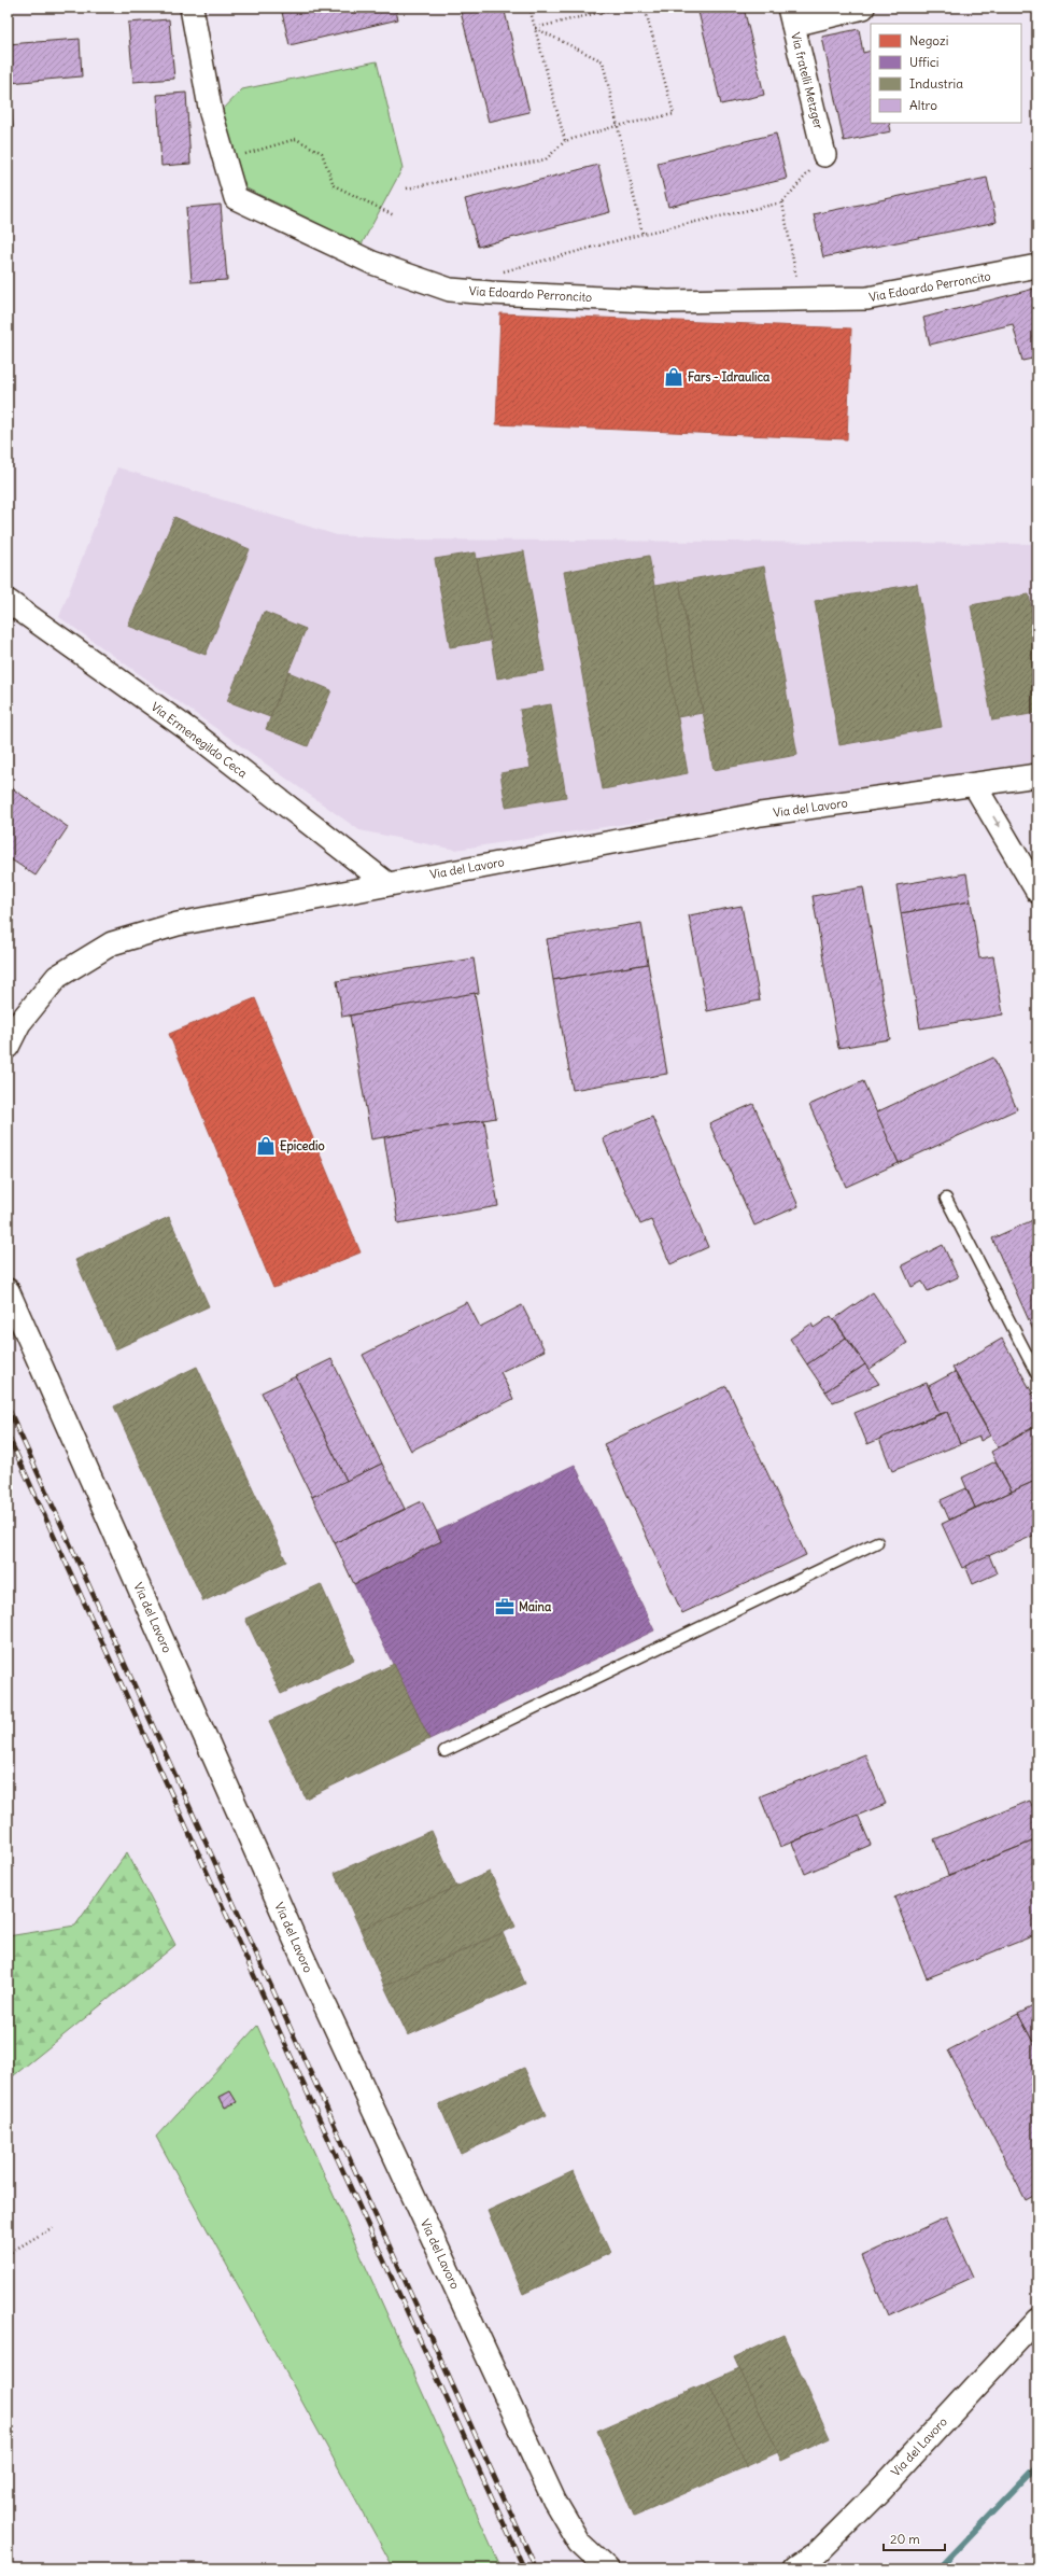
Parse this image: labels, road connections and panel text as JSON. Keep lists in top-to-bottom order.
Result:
{
  "streets": {
    "street": [
      "Via fratelli Metzger",
      "Via Edoardo Perroncito",
      "Via Ermenegildo Ceca",
      "Via del Lavoro"
    ]
  },
  "crossings": [
    ["Via Ermenegildo Ceca", "Via del Lavoro"]
  ],
  "places": {
    "shop": ["Fars - Idraulica", "Epicedio"],
    "office": ["Maina"]
  },
  "legend": [
    "Negozi",
    "Uffici",
    "Industria",
    "Altro"
  ],
  "scale_bar": "20 m"
}
